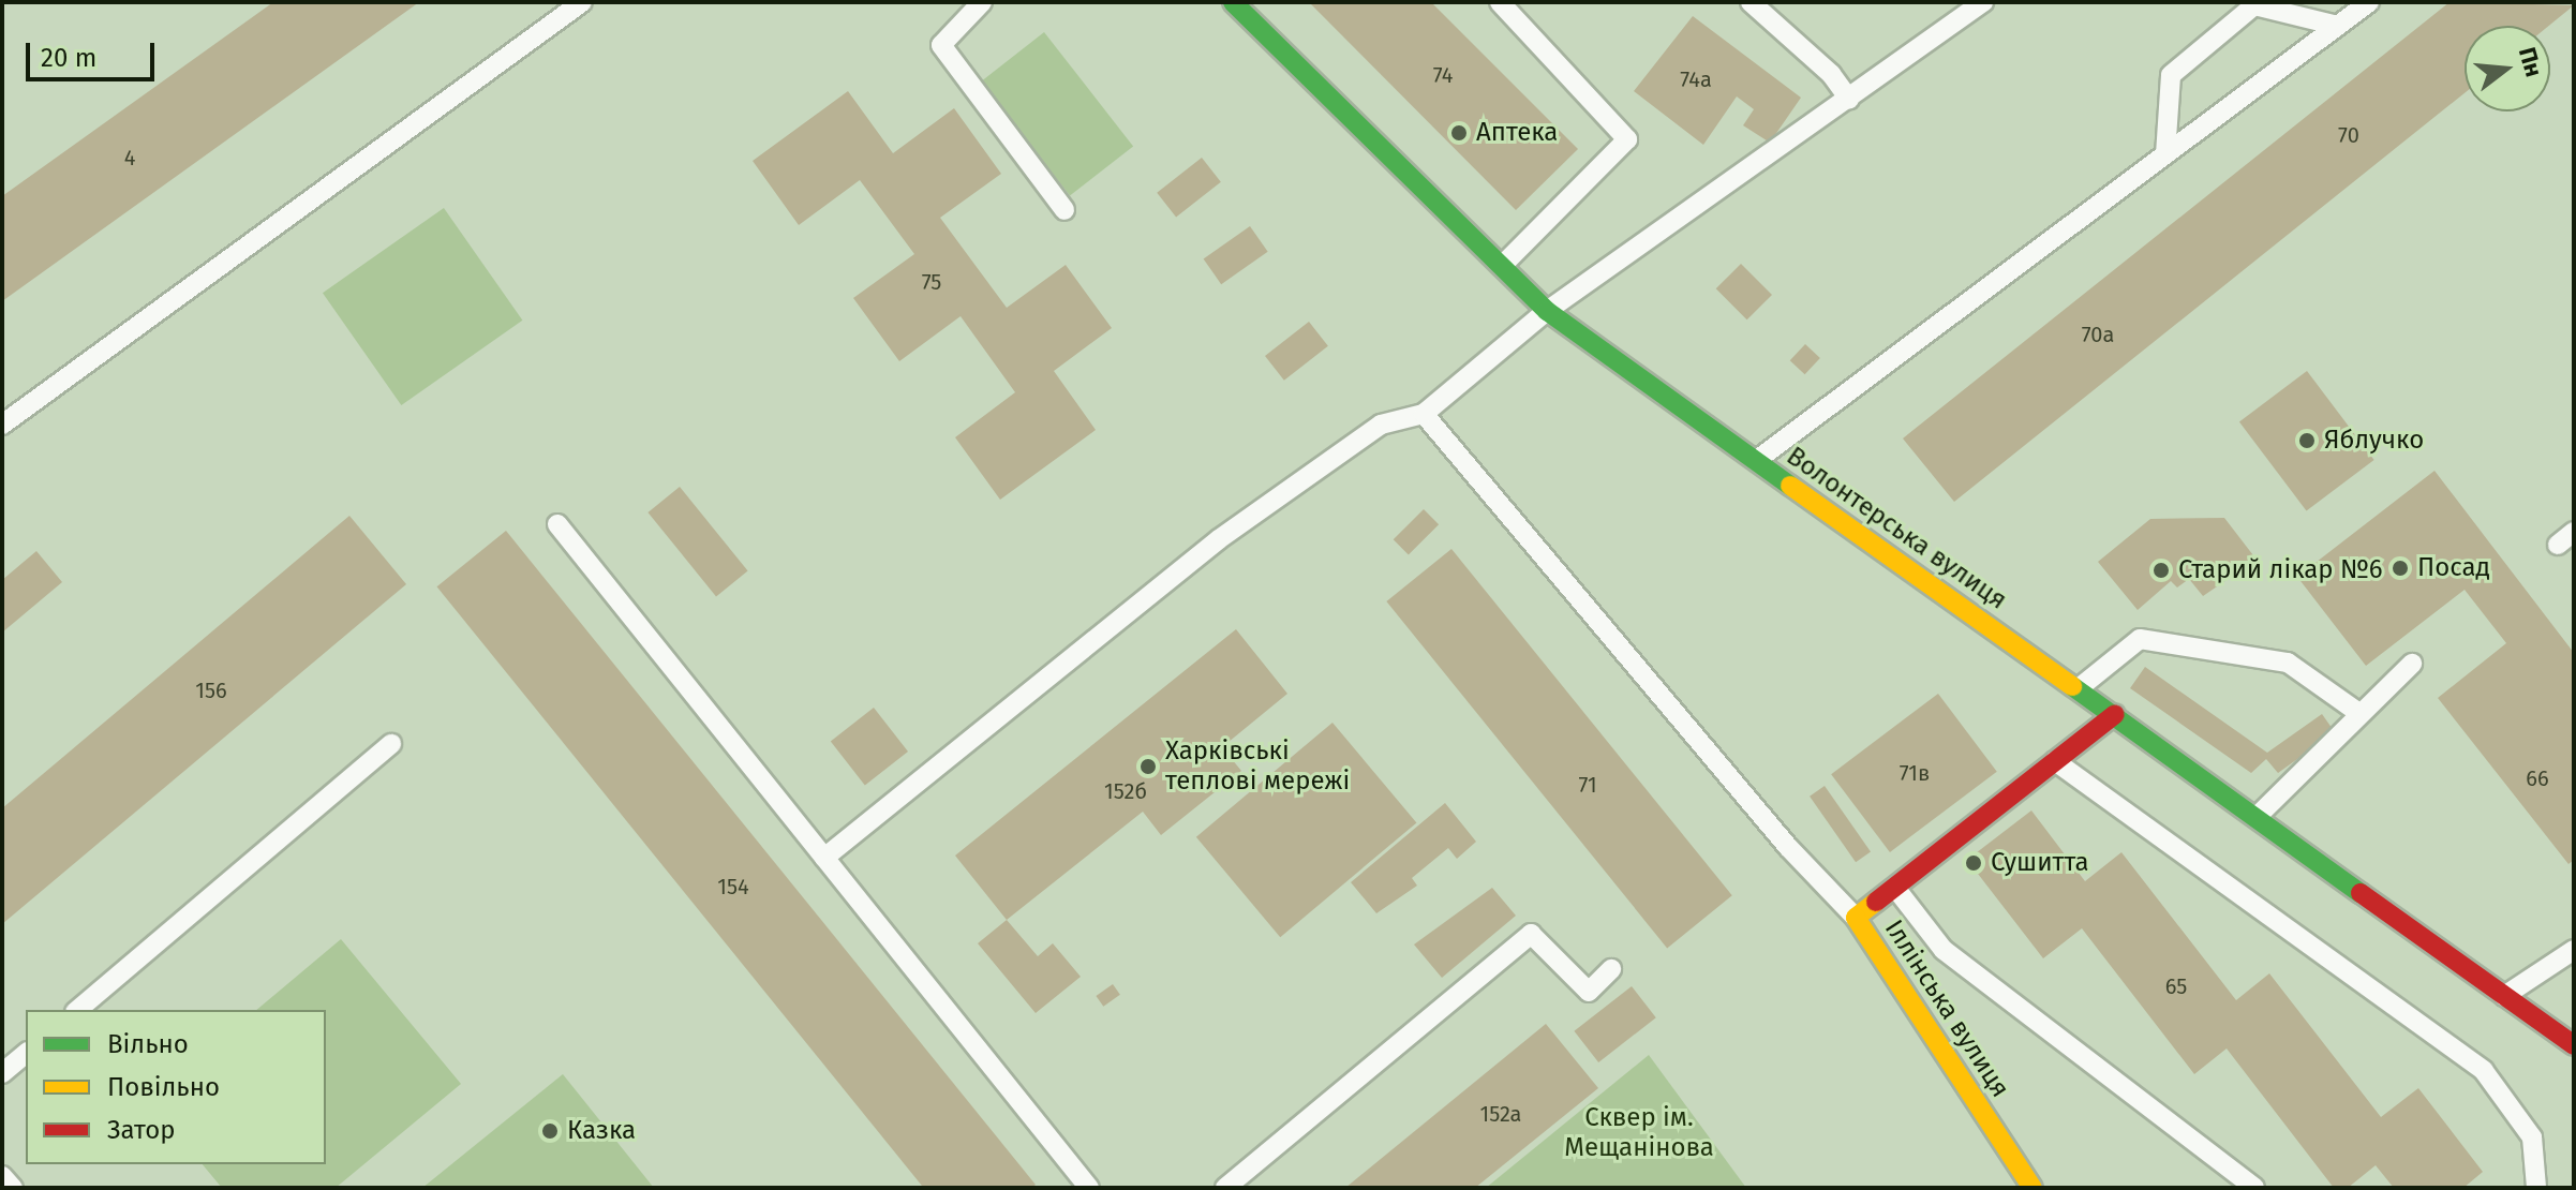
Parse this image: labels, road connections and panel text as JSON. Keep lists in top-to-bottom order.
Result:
{
  "streets": {
    "main road": ["Волонтерська вулиця", "Іллінська вулиця"]
  },
  "crossings": [
    ["Волонтерська вулиця", "Іллінська вулиця"]
  ],
  "parks": ["Сквер ім. Мещанінова"],
  "places": [
    "Аптека",
    "Яблучко",
    "Посад",
    "Старий лікар №6",
    "Харківські теплові мережі",
    "Сушитта",
    "Казка"
  ],
  "house_numbers": [
    "74",
    "74а",
    "70",
    "4",
    "75",
    "70а",
    "156",
    "71в",
    "66",
    "71",
    "152б",
    "154",
    "65",
    "152а"
  ],
  "legend": ["Вільно", "Повільно", "Затор"],
  "scale_bar": "20 m",
  "north": "right"
}
